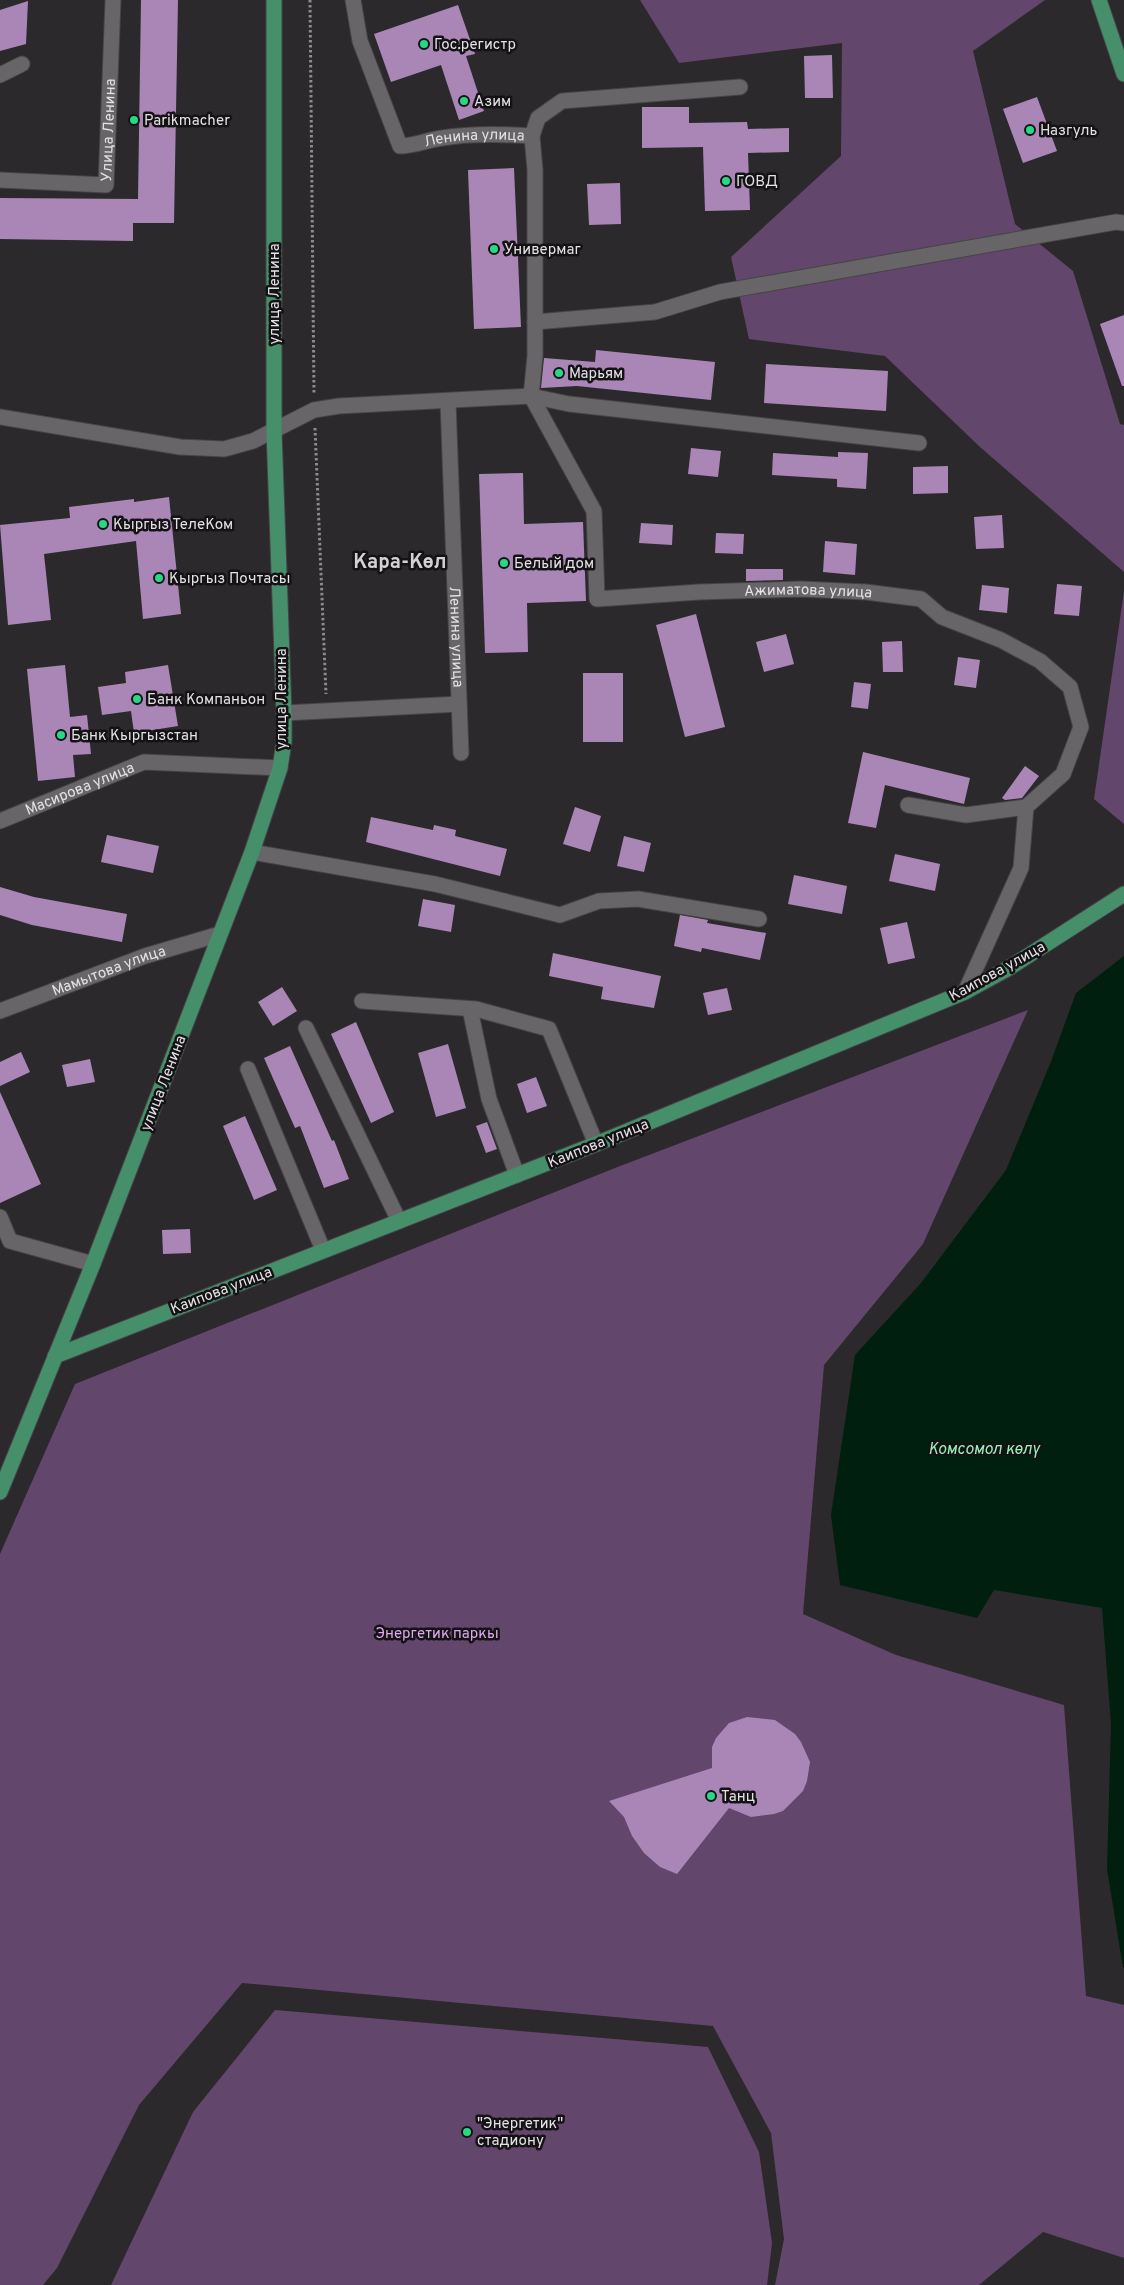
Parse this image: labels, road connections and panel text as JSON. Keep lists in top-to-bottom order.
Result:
{
  "streets": {
    "main road": ["улица Ленина", "Каипова улица"],
    "street": [
      "Улица Ленина",
      "Ленина улица",
      "Ажиматова улица",
      "Масирова улица",
      "Мамытова улица"
    ]
  },
  "crossings": [
    ["Ленина улица", "Ажиматова улица"],
    ["улица Ленина", "Масирова улица"],
    ["улица Ленина", "Мамытова улица"],
    ["улица Ленина", "Каипова улица"]
  ],
  "districts": ["Кара-Көл"],
  "water": ["Комсомол көлү"],
  "parks": ["Энергетик паркы"],
  "places": [
    "Гос.регистр",
    "Азим",
    "Parikmacher",
    "Назгуль",
    "ГОВД",
    "Универмаг",
    "Марьям",
    "Кыргыз ТелеКом",
    "Белый дом",
    "Кыргыз Почтасы",
    "Банк Компаньон",
    "Банк Кыргызстан",
    "Танц",
    "\"Энергетик\" стадиону"
  ]
}
